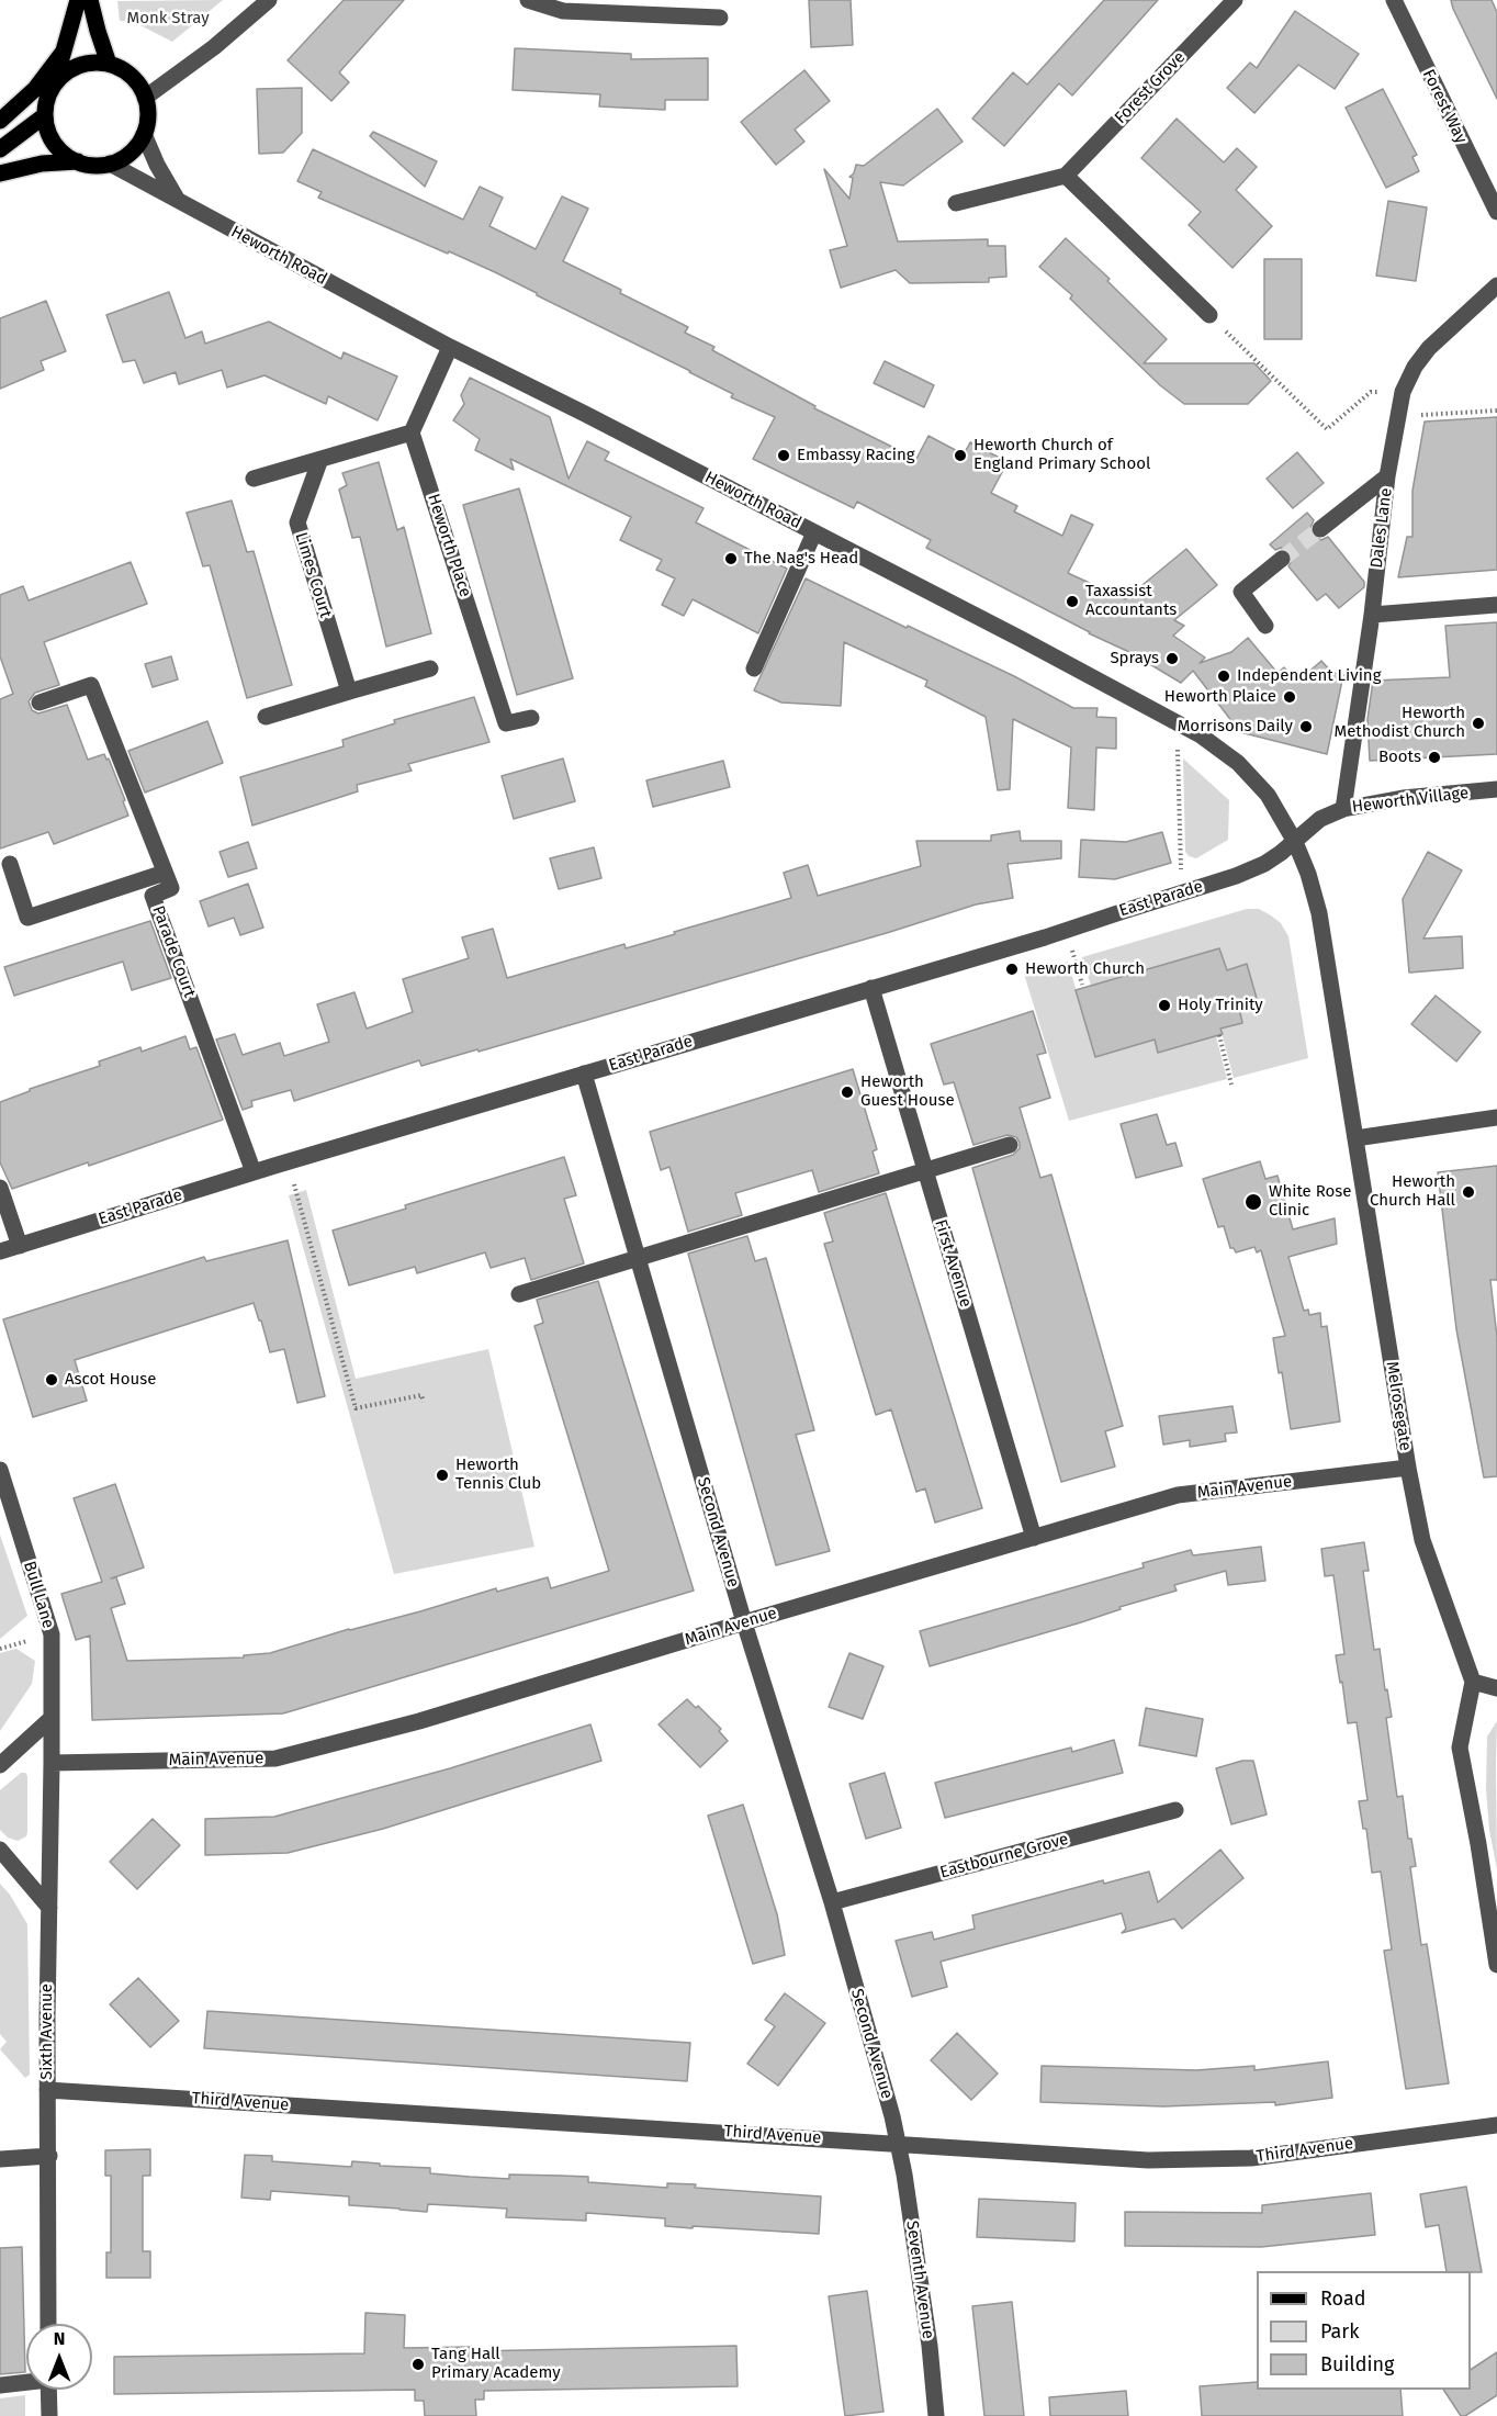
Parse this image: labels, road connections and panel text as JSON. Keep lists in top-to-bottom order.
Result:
{
  "streets": {
    "street": [
      "Forest Grove",
      "Forest Way",
      "Heworth Road",
      "Dales Lane",
      "Heworth Place",
      "Limes Court",
      "Heworth Village",
      "East Parade",
      "Parade Court",
      "First Avenue",
      "Melrosegate",
      "Main Avenue",
      "Second Avenue",
      "Bull Lane",
      "Eastbourne Grove",
      "Sixth Avenue",
      "Third Avenue",
      "Seventh Avenue"
    ]
  },
  "crossings": [
    ["Heworth Road", "Heworth Village"],
    ["Heworth Road", "East Parade"],
    ["Heworth Road", "Melrosegate"],
    ["Dales Lane", "Heworth Village"],
    ["Heworth Village", "East Parade"],
    ["Heworth Village", "Melrosegate"],
    ["East Parade", "Parade Court"],
    ["East Parade", "First Avenue"],
    ["East Parade", "Melrosegate"],
    ["East Parade", "Second Avenue"],
    ["First Avenue", "Main Avenue"],
    ["Melrosegate", "Main Avenue"],
    ["Main Avenue", "Second Avenue"],
    ["Main Avenue", "Bull Lane"],
    ["Main Avenue", "Sixth Avenue"],
    ["Second Avenue", "Eastbourne Grove"],
    ["Second Avenue", "Third Avenue"],
    ["Second Avenue", "Seventh Avenue"],
    ["Bull Lane", "Sixth Avenue"],
    ["Sixth Avenue", "Third Avenue"],
    ["Third Avenue", "Seventh Avenue"]
  ],
  "parks": ["Monk Stray"],
  "places": [
    "Embassy Racing",
    "Heworth Church of England Primary School",
    "The Nag's Head",
    "Taxassist Accountants",
    "Sprays",
    "Independent Living",
    "Heworth Plaice",
    "Heworth Methodist Church",
    "Morrisons Daily",
    "Boots",
    "Heworth Church",
    "Holy Trinity",
    "Heworth Guest House",
    "Heworth Church Hall",
    "White Rose Clinic",
    "Ascot House",
    "Heworth Tennis Club",
    "Tang Hall Primary Academy"
  ],
  "legend": ["Road", "Park", "Building"],
  "north": "top"
}
